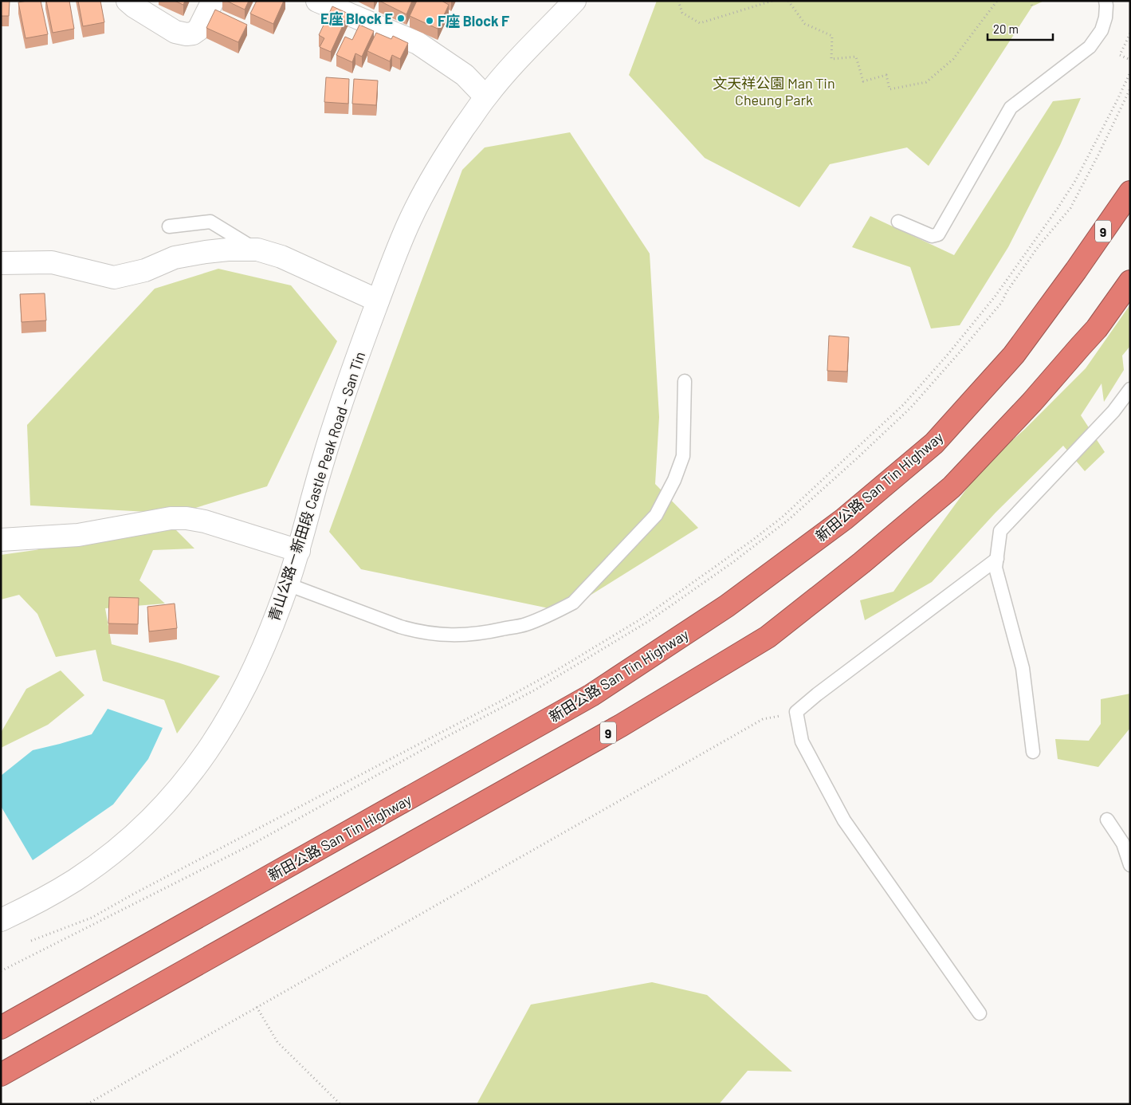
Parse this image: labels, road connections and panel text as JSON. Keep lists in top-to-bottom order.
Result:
{
  "streets": {
    "highway": ["9", "新田公路 San Tin Highway"],
    "main road": ["青山公路－新田段 Castle Peak Road – San Tin"]
  },
  "parks": ["文天祥公園 Man Tin Cheung Park"],
  "places": ["E座 Block E", "F座 Block F"],
  "scale_bar": "20 m"
}
